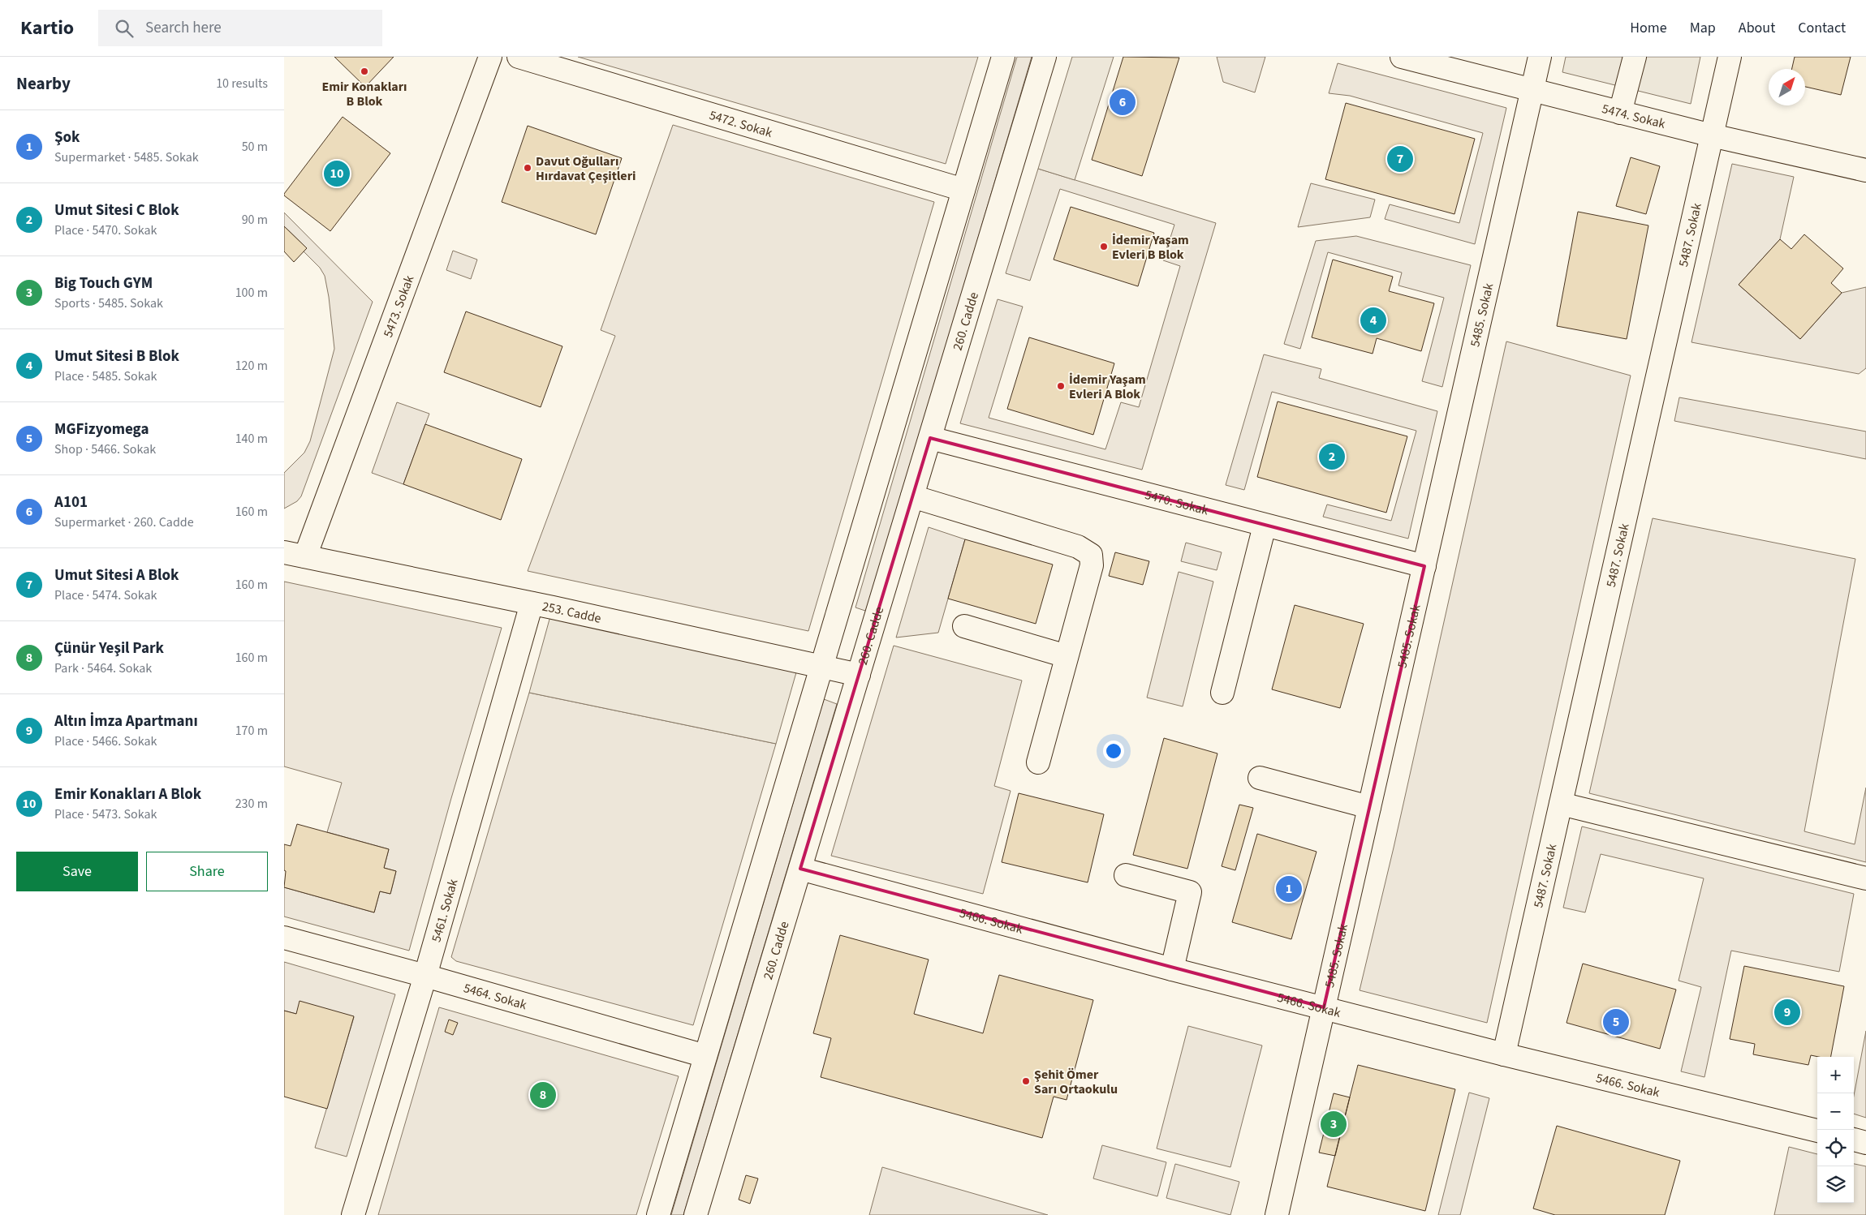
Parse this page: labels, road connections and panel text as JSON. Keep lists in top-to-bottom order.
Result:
{
  "streets": {
    "street": [
      "5474. Sokak",
      "5472. Sokak",
      "5487. Sokak",
      "5473. Sokak",
      "5485. Sokak",
      "260. Cadde",
      "5470. Sokak",
      "253. Cadde",
      "5461. Sokak",
      "5466. Sokak",
      "5464. Sokak"
    ]
  },
  "crossings": [
    ["5474. Sokak", "5487. Sokak"],
    ["5474. Sokak", "5485. Sokak"],
    ["5487. Sokak", "5466. Sokak"],
    ["5473. Sokak", "253. Cadde"],
    ["5485. Sokak", "5470. Sokak"],
    ["5485. Sokak", "5466. Sokak"],
    ["260. Cadde", "5470. Sokak"],
    ["260. Cadde", "253. Cadde"],
    ["260. Cadde", "5466. Sokak"],
    ["253. Cadde", "5461. Sokak"],
    ["5461. Sokak", "5464. Sokak"]
  ],
  "places": [
    "Emir Konakları B Blok",
    "Davut Oğulları Hırdavat Çeşitleri",
    "İdemir Yaşam Evleri B Blok",
    "İdemir Yaşam Evleri A Blok",
    "Şehit Ömer Sarı Ortaokulu"
  ],
  "north": "top right",
  "page": {
    "header": "Kartio",
    "search": "Search here",
    "nav": [
      "Home",
      "Map",
      "About",
      "Contact"
    ],
    "heading": ["Nearby", "10 results"],
    "pins": [
      "6",
      "7",
      "10",
      "4",
      "2",
      "1",
      "9",
      "5",
      "8",
      "3"
    ],
    "list": [
      {
        "mark": "1",
        "name": "Şok",
        "note": "Supermarket · 5485. Sokak",
        "value": "50 m"
      },
      {
        "mark": "2",
        "name": "Umut Sitesi C Blok",
        "note": "Place · 5470. Sokak",
        "value": "90 m"
      },
      {
        "mark": "3",
        "name": "Big Touch GYM",
        "note": "Sports · 5485. Sokak",
        "value": "100 m"
      },
      {
        "mark": "4",
        "name": "Umut Sitesi B Blok",
        "note": "Place · 5485. Sokak",
        "value": "120 m"
      },
      {
        "mark": "5",
        "name": "MGFizyomega",
        "note": "Shop · 5466. Sokak",
        "value": "140 m"
      },
      {
        "mark": "6",
        "name": "A101",
        "note": "Supermarket · 260. Cadde",
        "value": "160 m"
      },
      {
        "mark": "7",
        "name": "Umut Sitesi A Blok",
        "note": "Place · 5474. Sokak",
        "value": "160 m"
      },
      {
        "mark": "8",
        "name": "Çünür Yeşil Park",
        "note": "Park · 5464. Sokak",
        "value": "160 m"
      },
      {
        "mark": "9",
        "name": "Altın İmza Apartmanı",
        "note": "Place · 5466. Sokak",
        "value": "170 m"
      },
      {
        "mark": "10",
        "name": "Emir Konakları A Blok",
        "note": "Place · 5473. Sokak",
        "value": "230 m"
      }
    ],
    "buttons": ["Save", "Share"],
    "map_buttons": ["+", "−"]
  }
}
